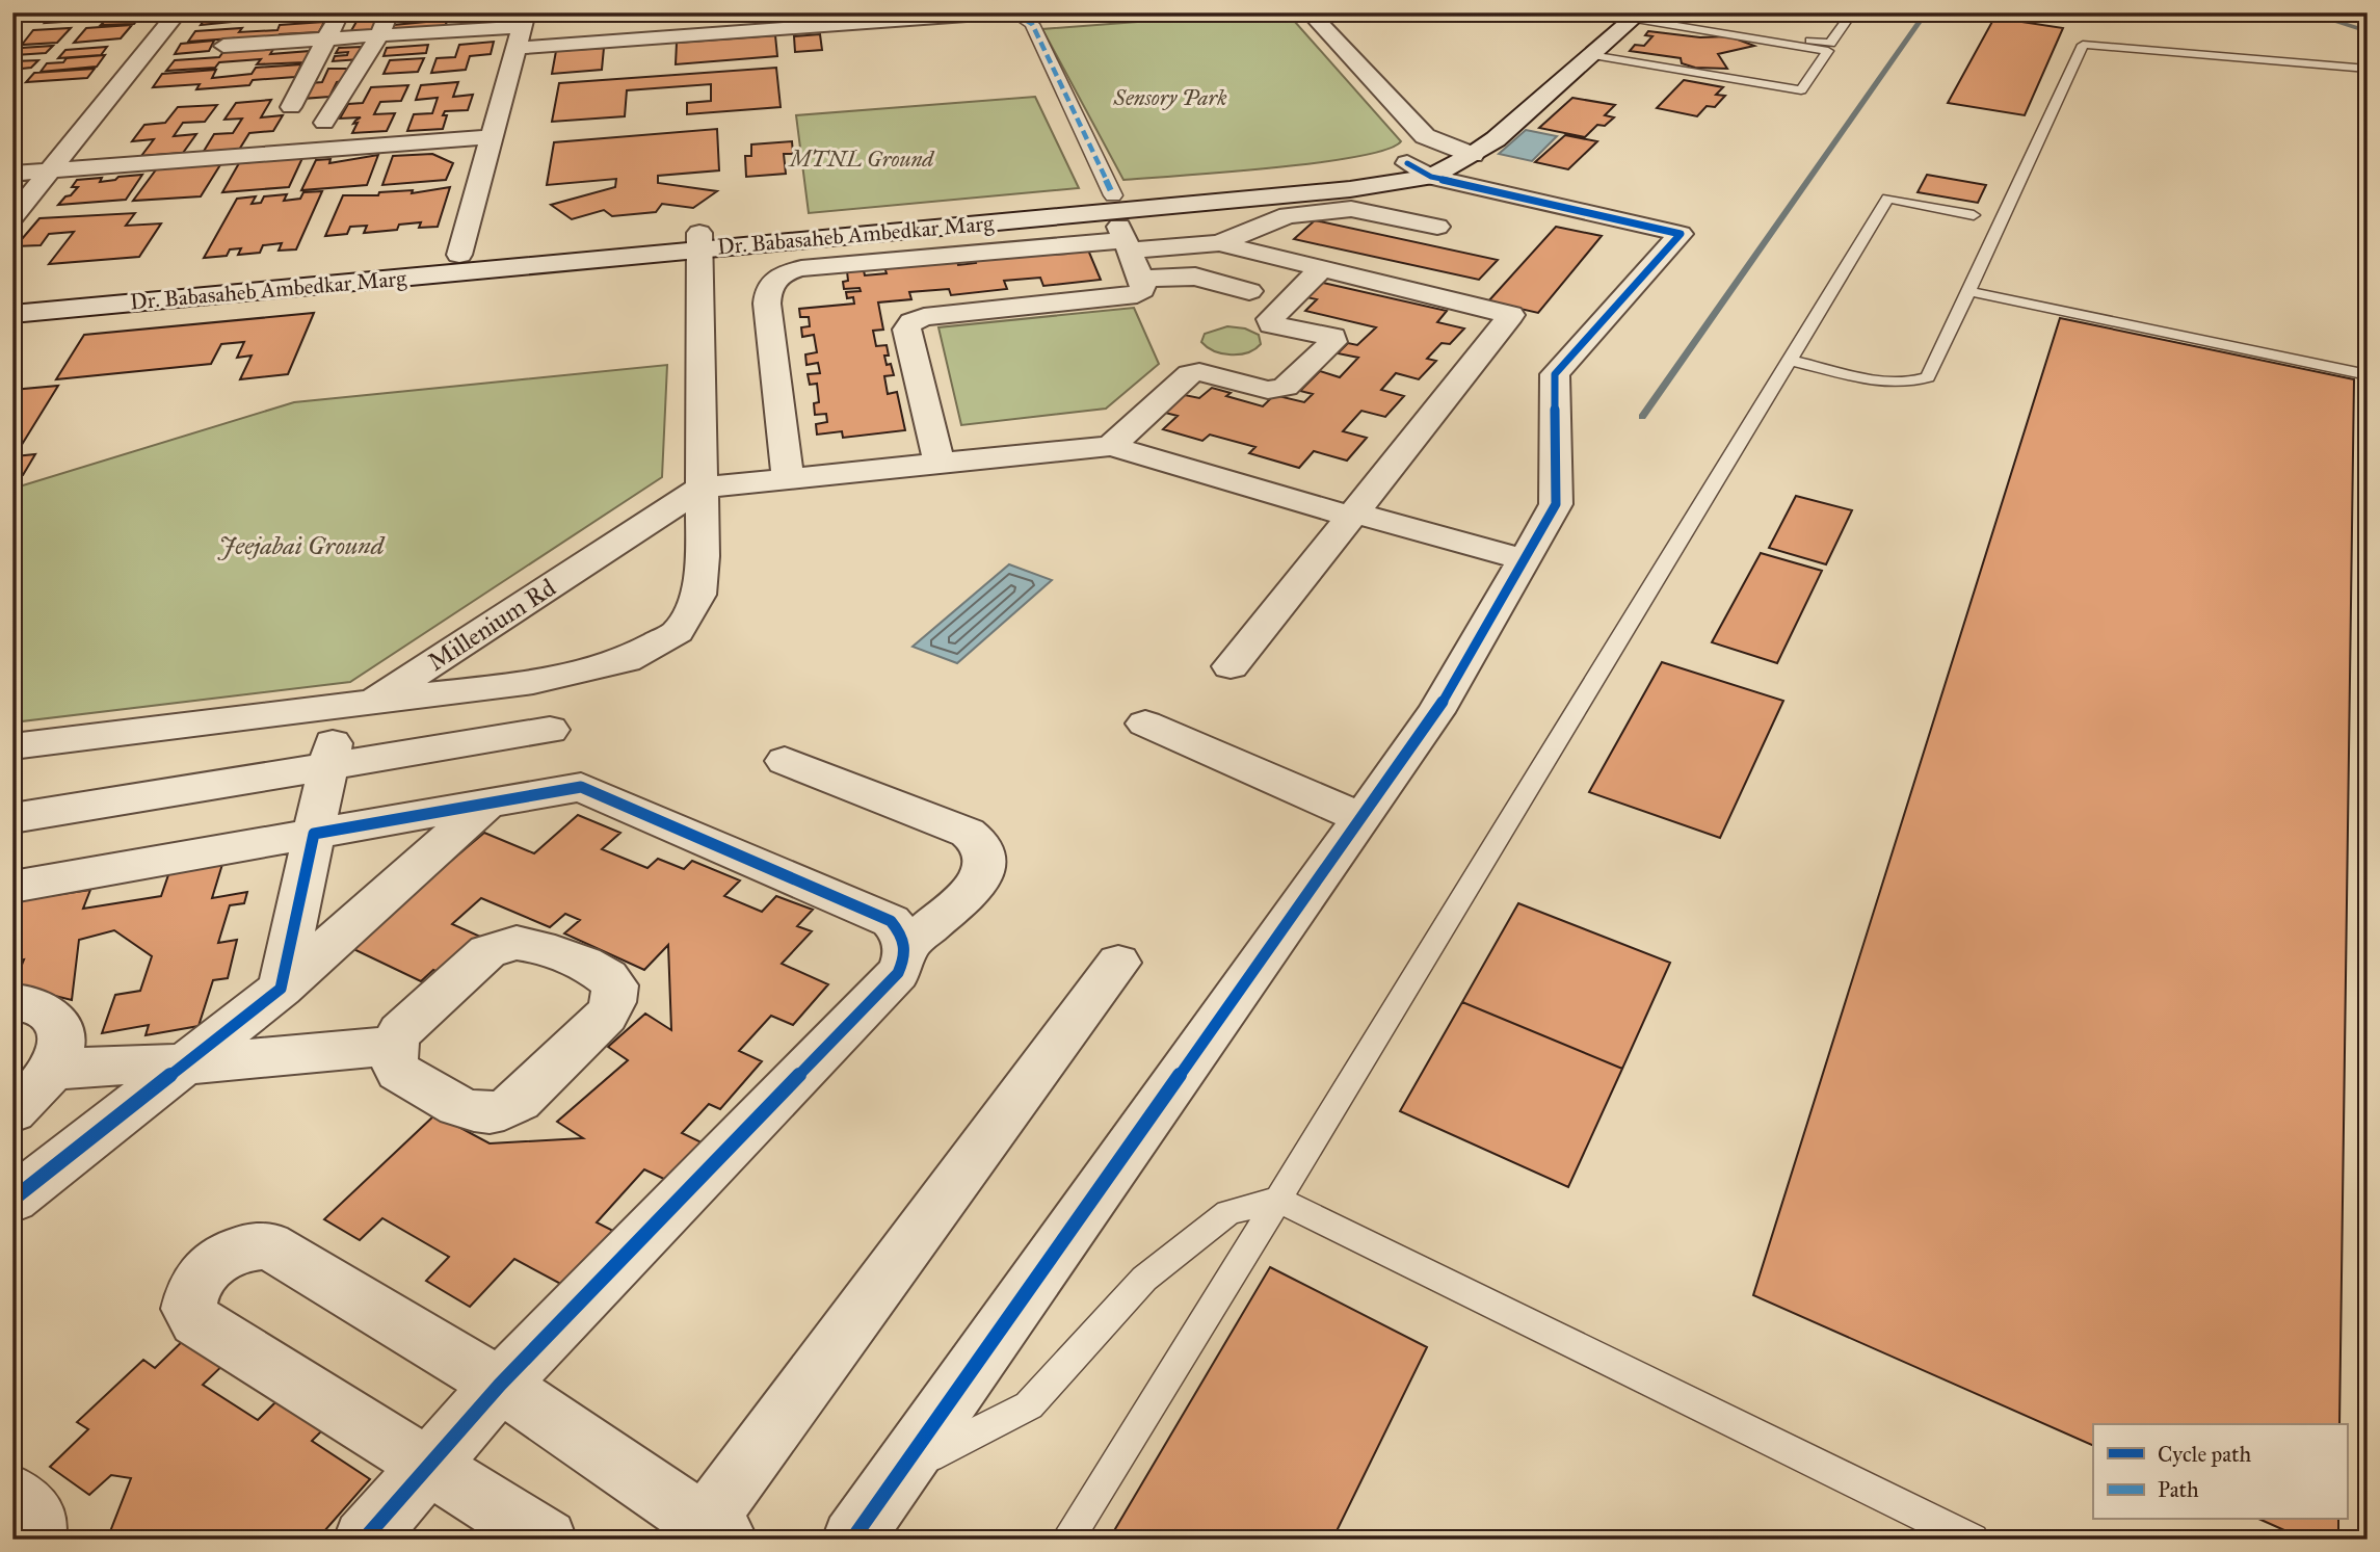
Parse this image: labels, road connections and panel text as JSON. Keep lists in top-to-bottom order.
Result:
{
  "streets": {
    "street": ["Dr. Babasaheb Ambedkar Marg", "Millenium Rd"]
  },
  "parks": ["Sensory Park", "MTNL Ground", "Jeejabai Ground"],
  "legend": ["Cycle path", "Path"]
}
